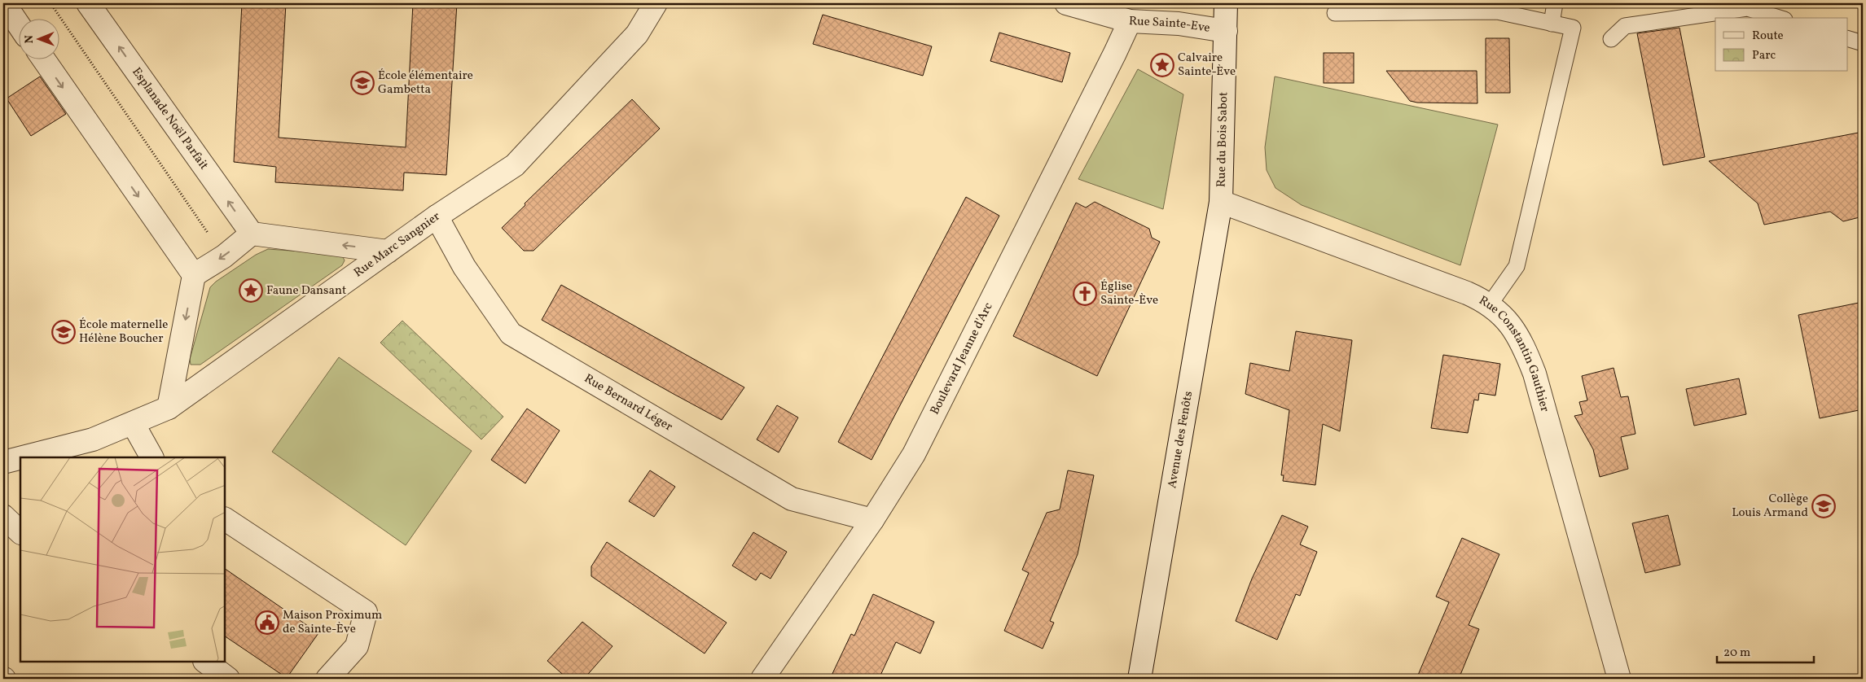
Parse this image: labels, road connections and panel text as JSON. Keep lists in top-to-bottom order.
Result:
{
  "streets": {
    "street": [
      "Rue Sainte-Eve",
      "Esplanade Noël Parfait",
      "Rue du Bois Sabot",
      "Rue Marc Sangnier",
      "Rue Constantin Gauthier",
      "Boulevard Jeanne d'Arc",
      "Rue Bernard Léger",
      "Avenue des Fenôts"
    ]
  },
  "crossings": [
    ["Rue Sainte-Eve", "Rue du Bois Sabot"],
    ["Rue Sainte-Eve", "Boulevard Jeanne d'Arc"],
    ["Rue du Bois Sabot", "Rue Constantin Gauthier"],
    ["Rue du Bois Sabot", "Avenue des Fenôts"],
    ["Rue Marc Sangnier", "Rue Bernard Léger"],
    ["Rue Constantin Gauthier", "Avenue des Fenôts"],
    ["Boulevard Jeanne d'Arc", "Rue Bernard Léger"]
  ],
  "places": {
    "place": ["Calvaire Sainte-Ève", "Faune Dansant"],
    "school or university": ["École élémentaire Gambetta", "École maternelle Hélène Boucher", "Collège Louis Armand"],
    "church": ["Église Sainte-Ève"],
    "public building": ["Maison Proximum de Sainte-Ève"]
  },
  "legend": ["Route", "Parc"],
  "scale_bar": "20 m",
  "north": "left"
}
